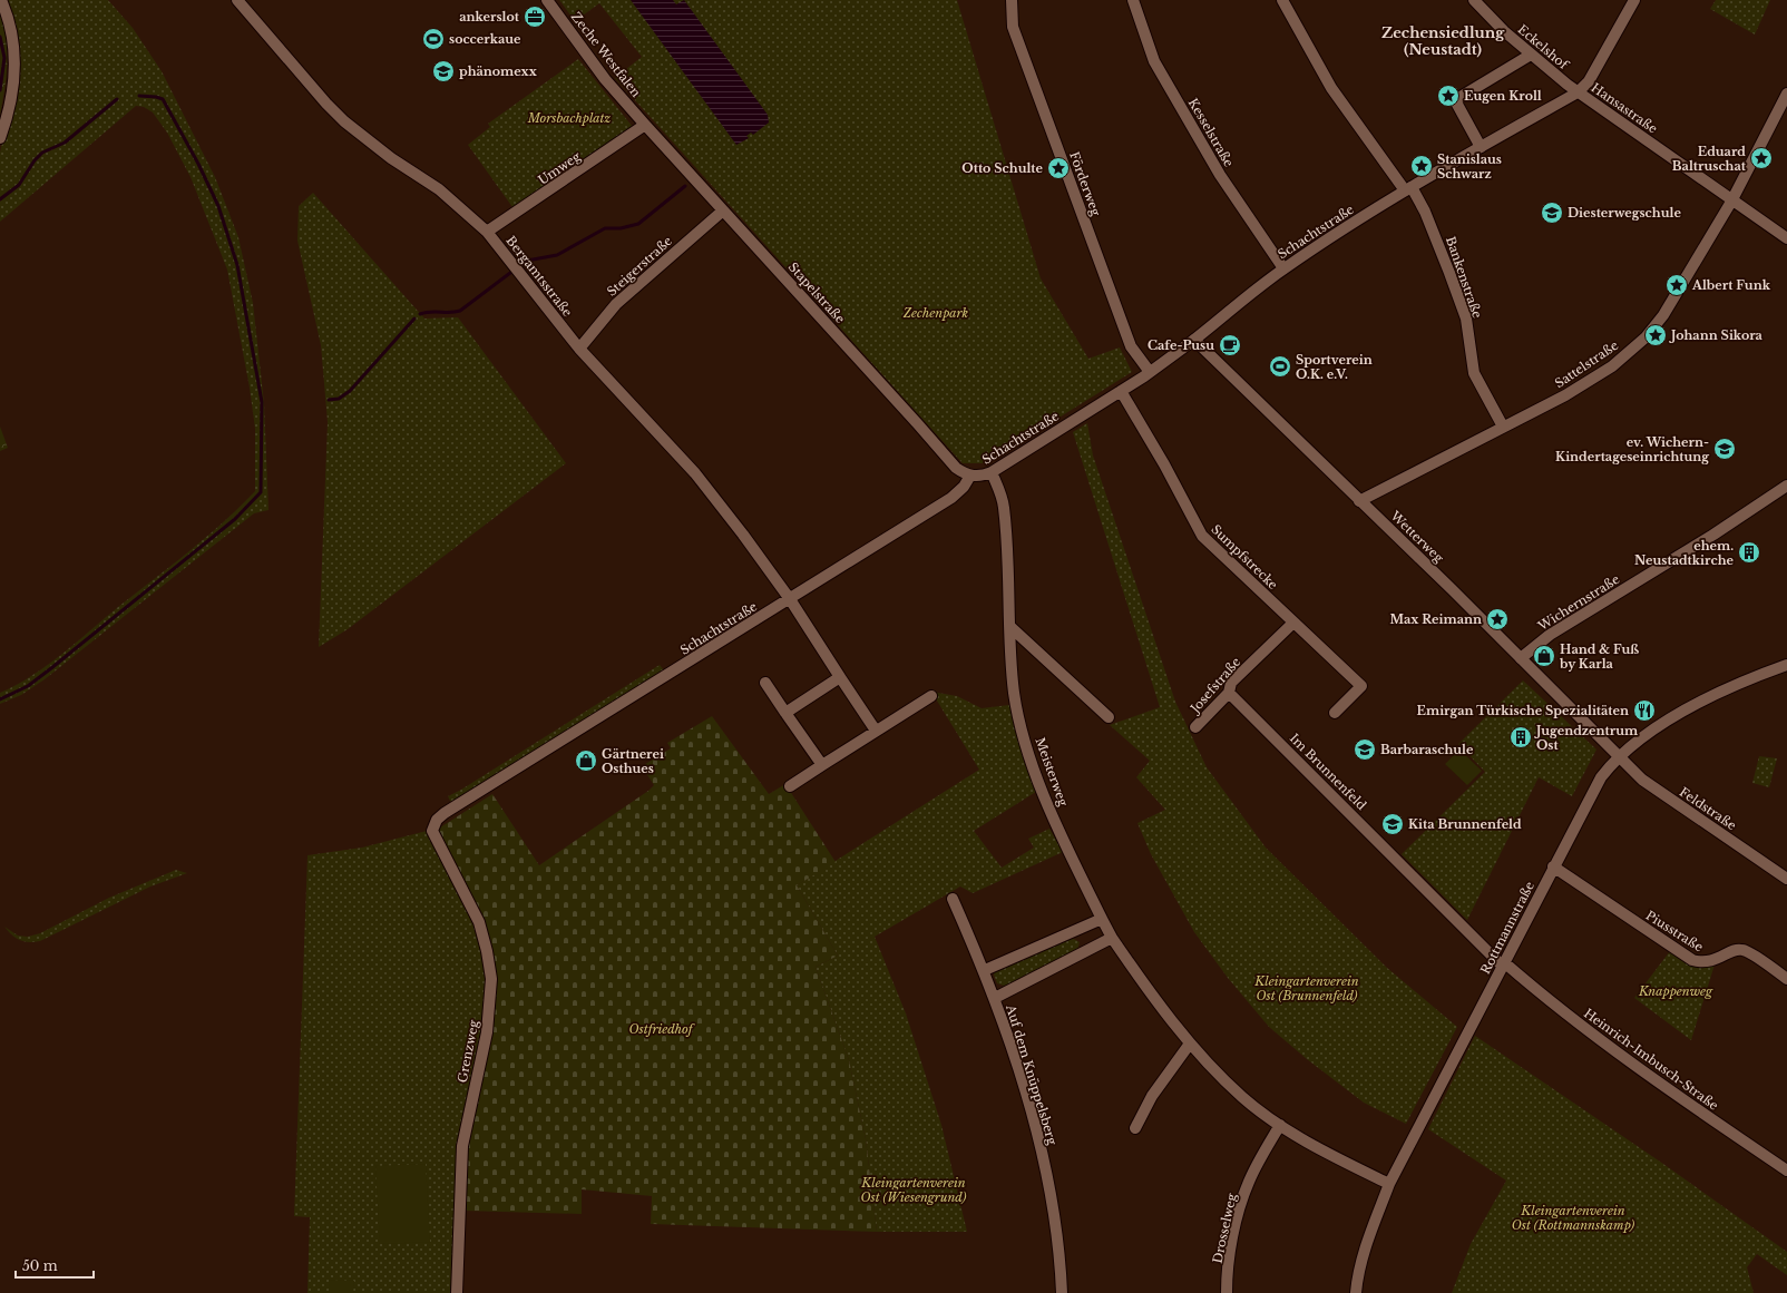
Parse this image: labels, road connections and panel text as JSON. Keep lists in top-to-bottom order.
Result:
{
  "streets": {
    "street": [
      "Eckelshof",
      "Zeche Westfalen",
      "Hansastraße",
      "Kesselstraße",
      "Umweg",
      "Förderweg",
      "Schachtstraße",
      "Steigerstraße",
      "Bergamtsstraße",
      "Bankenstraße",
      "Stapelstraße",
      "Sattelstraße",
      "Wetterweg",
      "Sumpfstrecke",
      "Wichernstraße",
      "Josefstraße",
      "Meisterweg",
      "Im Brunnenfeld",
      "Feldstraße",
      "Rottmannstraße",
      "Piusstraße",
      "Grenzweg",
      "Heinrich-Imbusch-Straße",
      "Auf dem Knüppelsberg",
      "Drosselweg"
    ]
  },
  "crossings": [
    ["Eckelshof", "Hansastraße"],
    ["Eckelshof", "Schachtstraße"],
    ["Zeche Westfalen", "Umweg"],
    ["Zeche Westfalen", "Stapelstraße"],
    ["Hansastraße", "Schachtstraße"],
    ["Hansastraße", "Sattelstraße"],
    ["Kesselstraße", "Schachtstraße"],
    ["Umweg", "Bergamtsstraße"],
    ["Umweg", "Stapelstraße"],
    ["Förderweg", "Schachtstraße"],
    ["Schachtstraße", "Bergamtsstraße"],
    ["Schachtstraße", "Bankenstraße"],
    ["Schachtstraße", "Stapelstraße"],
    ["Schachtstraße", "Wetterweg"],
    ["Schachtstraße", "Sumpfstrecke"],
    ["Schachtstraße", "Meisterweg"],
    ["Schachtstraße", "Grenzweg"],
    ["Steigerstraße", "Bergamtsstraße"],
    ["Steigerstraße", "Stapelstraße"],
    ["Bankenstraße", "Sattelstraße"],
    ["Sattelstraße", "Wetterweg"],
    ["Wetterweg", "Wichernstraße"],
    ["Wetterweg", "Feldstraße"],
    ["Wetterweg", "Rottmannstraße"],
    ["Sumpfstrecke", "Josefstraße"],
    ["Josefstraße", "Im Brunnenfeld"],
    ["Meisterweg", "Rottmannstraße"],
    ["Meisterweg", "Drosselweg"],
    ["Im Brunnenfeld", "Rottmannstraße"],
    ["Im Brunnenfeld", "Heinrich-Imbusch-Straße"],
    ["Feldstraße", "Rottmannstraße"],
    ["Rottmannstraße", "Piusstraße"],
    ["Rottmannstraße", "Heinrich-Imbusch-Straße"]
  ],
  "districts": ["Zechensiedlung (Neustadt)"],
  "parks": [
    "Morsbachplatz",
    "Zechenpark",
    "Kleingartenverein Ost (Brunnenfeld)",
    "Knappenweg",
    "Ostfriedhof",
    "Kleingartenverein Ost (Wiesengrund)",
    "Kleingartenverein Ost (Rottmannskamp)"
  ],
  "places": {
    "office": ["ankerslot"],
    "sports": ["soccerkaue", "Sportverein O.K. e.V."],
    "school or university": [
      "phänomexx",
      "Diesterwegschule",
      "ev. Wichern- Kindertageseinrichtung",
      "Barbaraschule",
      "Kita Brunnenfeld"
    ],
    "place": [
      "Eugen Kroll",
      "Eduard Baltruschat",
      "Stanislaus Schwarz",
      "Otto Schulte",
      "Albert Funk",
      "Johann Sikora",
      "Max Reimann"
    ],
    "cafe": ["Cafe-Pusu"],
    "building": ["ehem. Neustadtkirche", "Jugendzentrum Ost"],
    "shop": ["Hand & Fuß by Karla", "Gärtnerei Osthues"],
    "restaurant": ["Emirgan Türkische Spezialitäten"]
  },
  "scale_bar": "50 m"
}
